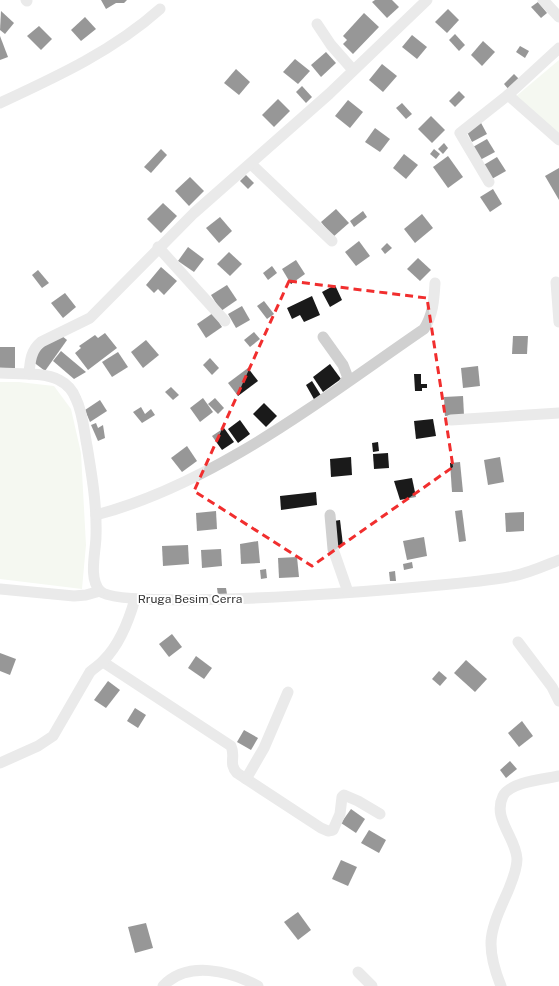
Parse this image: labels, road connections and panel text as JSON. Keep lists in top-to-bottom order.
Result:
{
  "streets": {
    "street": ["Rruga Besim Cerra"]
  }
}
